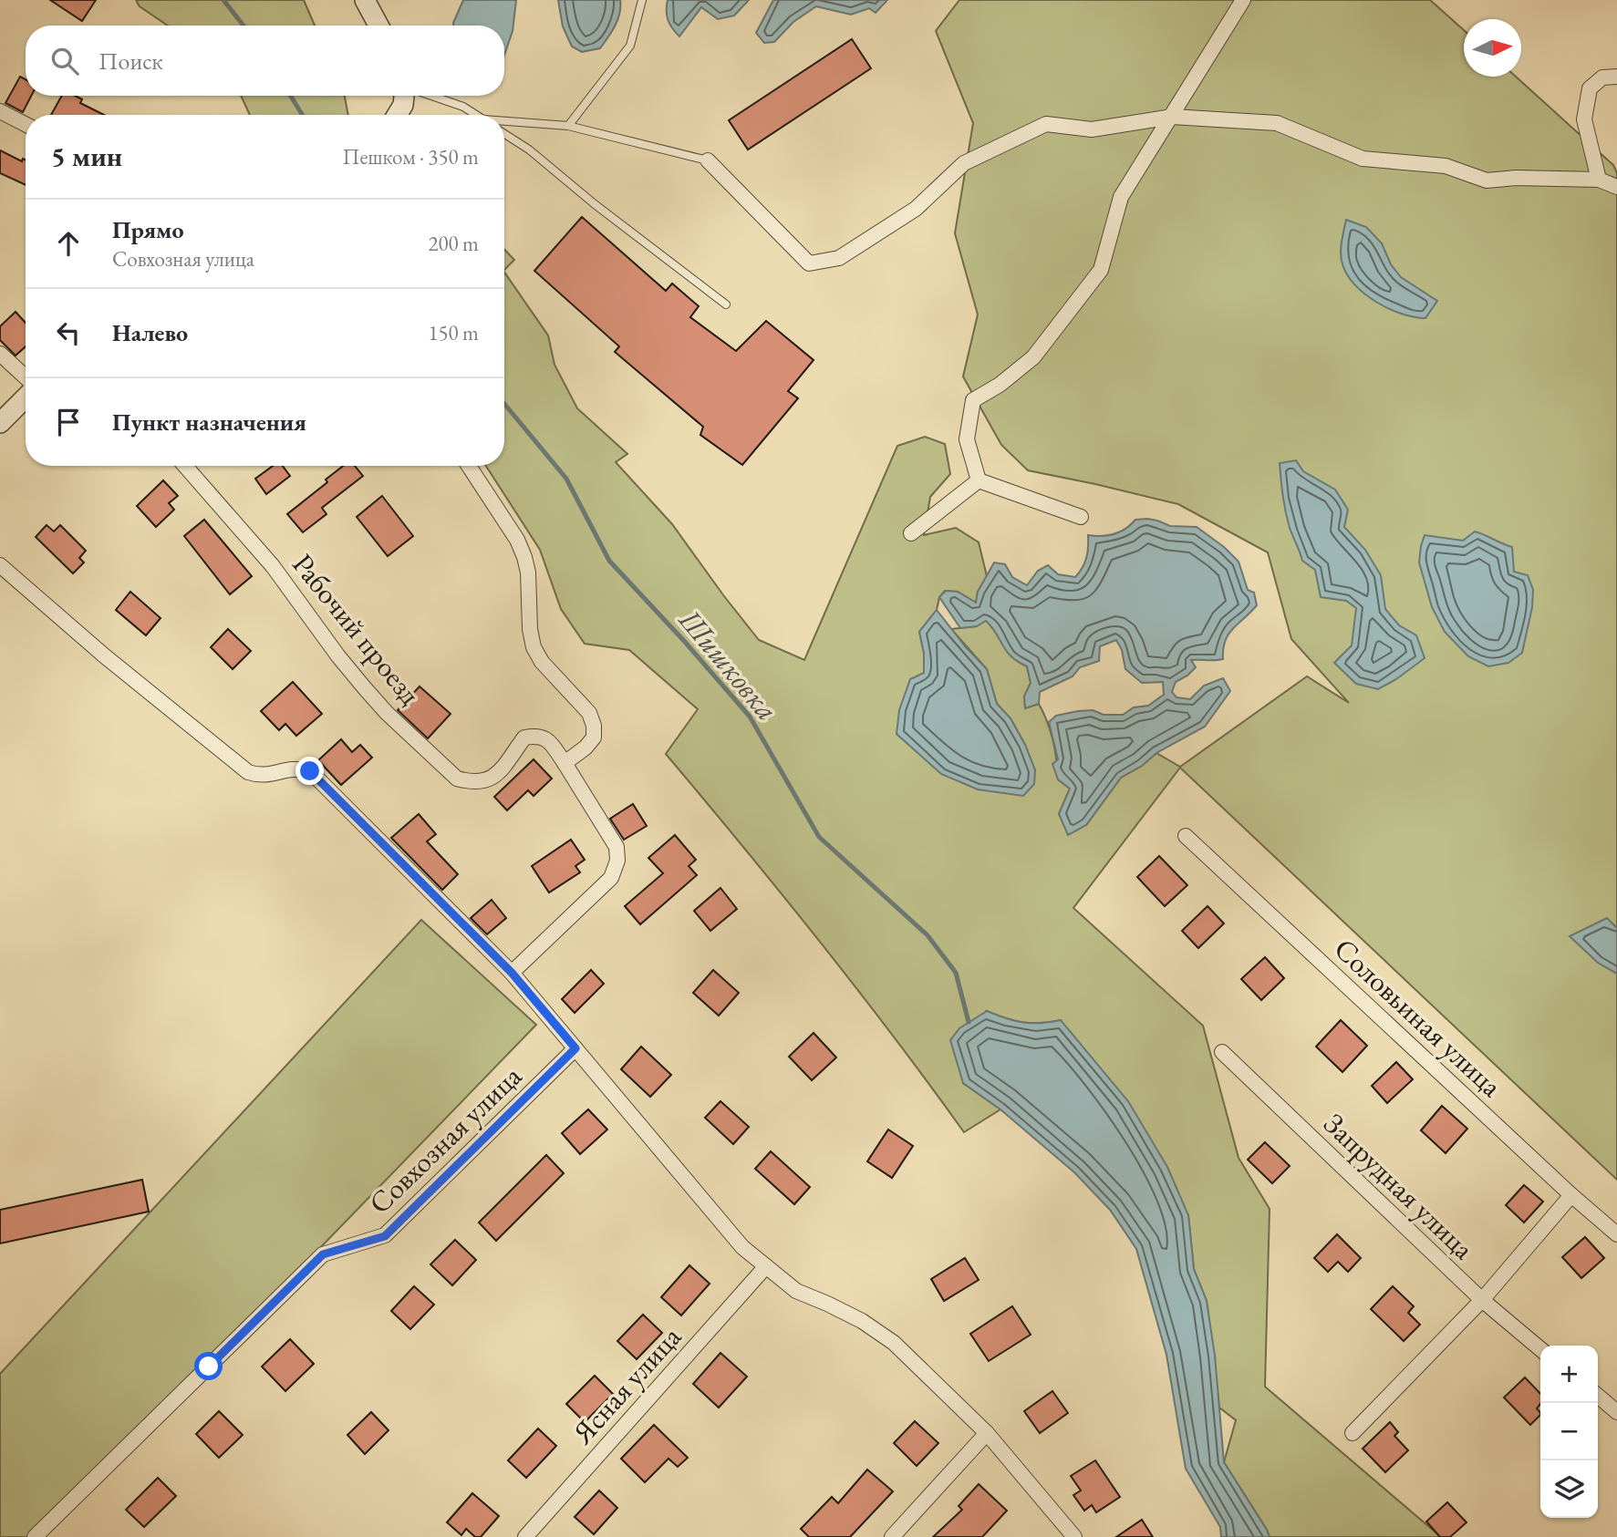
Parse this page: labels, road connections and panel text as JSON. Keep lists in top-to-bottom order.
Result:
{
  "streets": {
    "street": [
      "Рабочий проезд",
      "Соловьиная улица",
      "Совхозная улица",
      "Запрудная улица",
      "Ясная улица"
    ]
  },
  "water": ["Шишковка"],
  "north": "right",
  "page": {
    "search": "Поиск",
    "heading": ["5 мин", "Пешком · 350 m"],
    "list": [
      ["Прямо", "Совхозная улица", "200 m"],
      ["Налево", "150 m"],
      "Пункт назначения"
    ],
    "map_buttons": ["+", "−"]
  }
}
